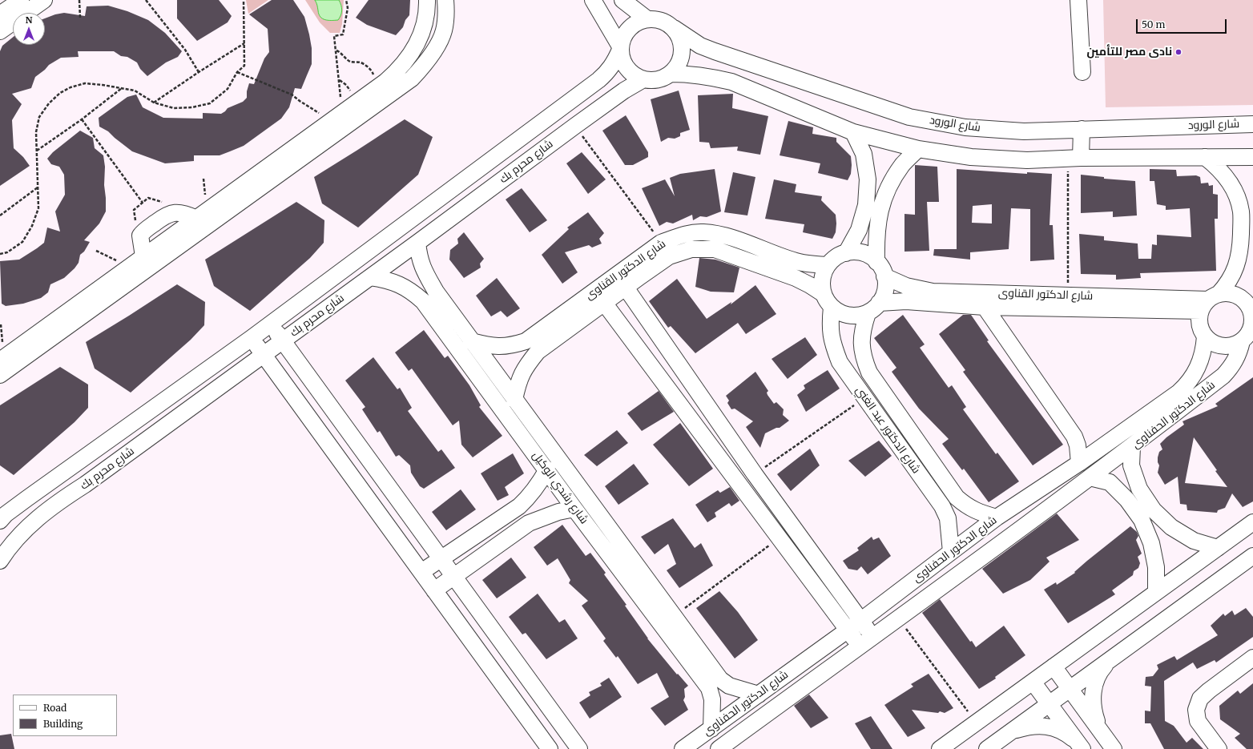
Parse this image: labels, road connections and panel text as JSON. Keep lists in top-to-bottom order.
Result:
{
  "streets": {
    "street": [
      "شارع الورود",
      "شارع محرم بك",
      "شارع الدكتور القناوى",
      "شارع الدكتور الحفناوى",
      "شارع الدكتور عبد الغني",
      "شارع رشدي الوكيل"
    ]
  },
  "crossings": [
    ["شارع الورود", "شارع محرم بك"],
    ["شارع محرم بك", "شارع رشدي الوكيل"],
    ["شارع الدكتور القناوى", "شارع الدكتور الحفناوى"],
    ["شارع الدكتور القناوى", "شارع الدكتور عبد الغني"],
    ["شارع الدكتور القناوى", "شارع رشدي الوكيل"],
    ["شارع الدكتور الحفناوى", "شارع الدكتور عبد الغني"],
    ["شارع الدكتور الحفناوى", "شارع رشدي الوكيل"]
  ],
  "places": ["نادى مصر للتأمين"],
  "legend": ["Road", "Building"],
  "scale_bar": "50 m",
  "north": "top"
}
